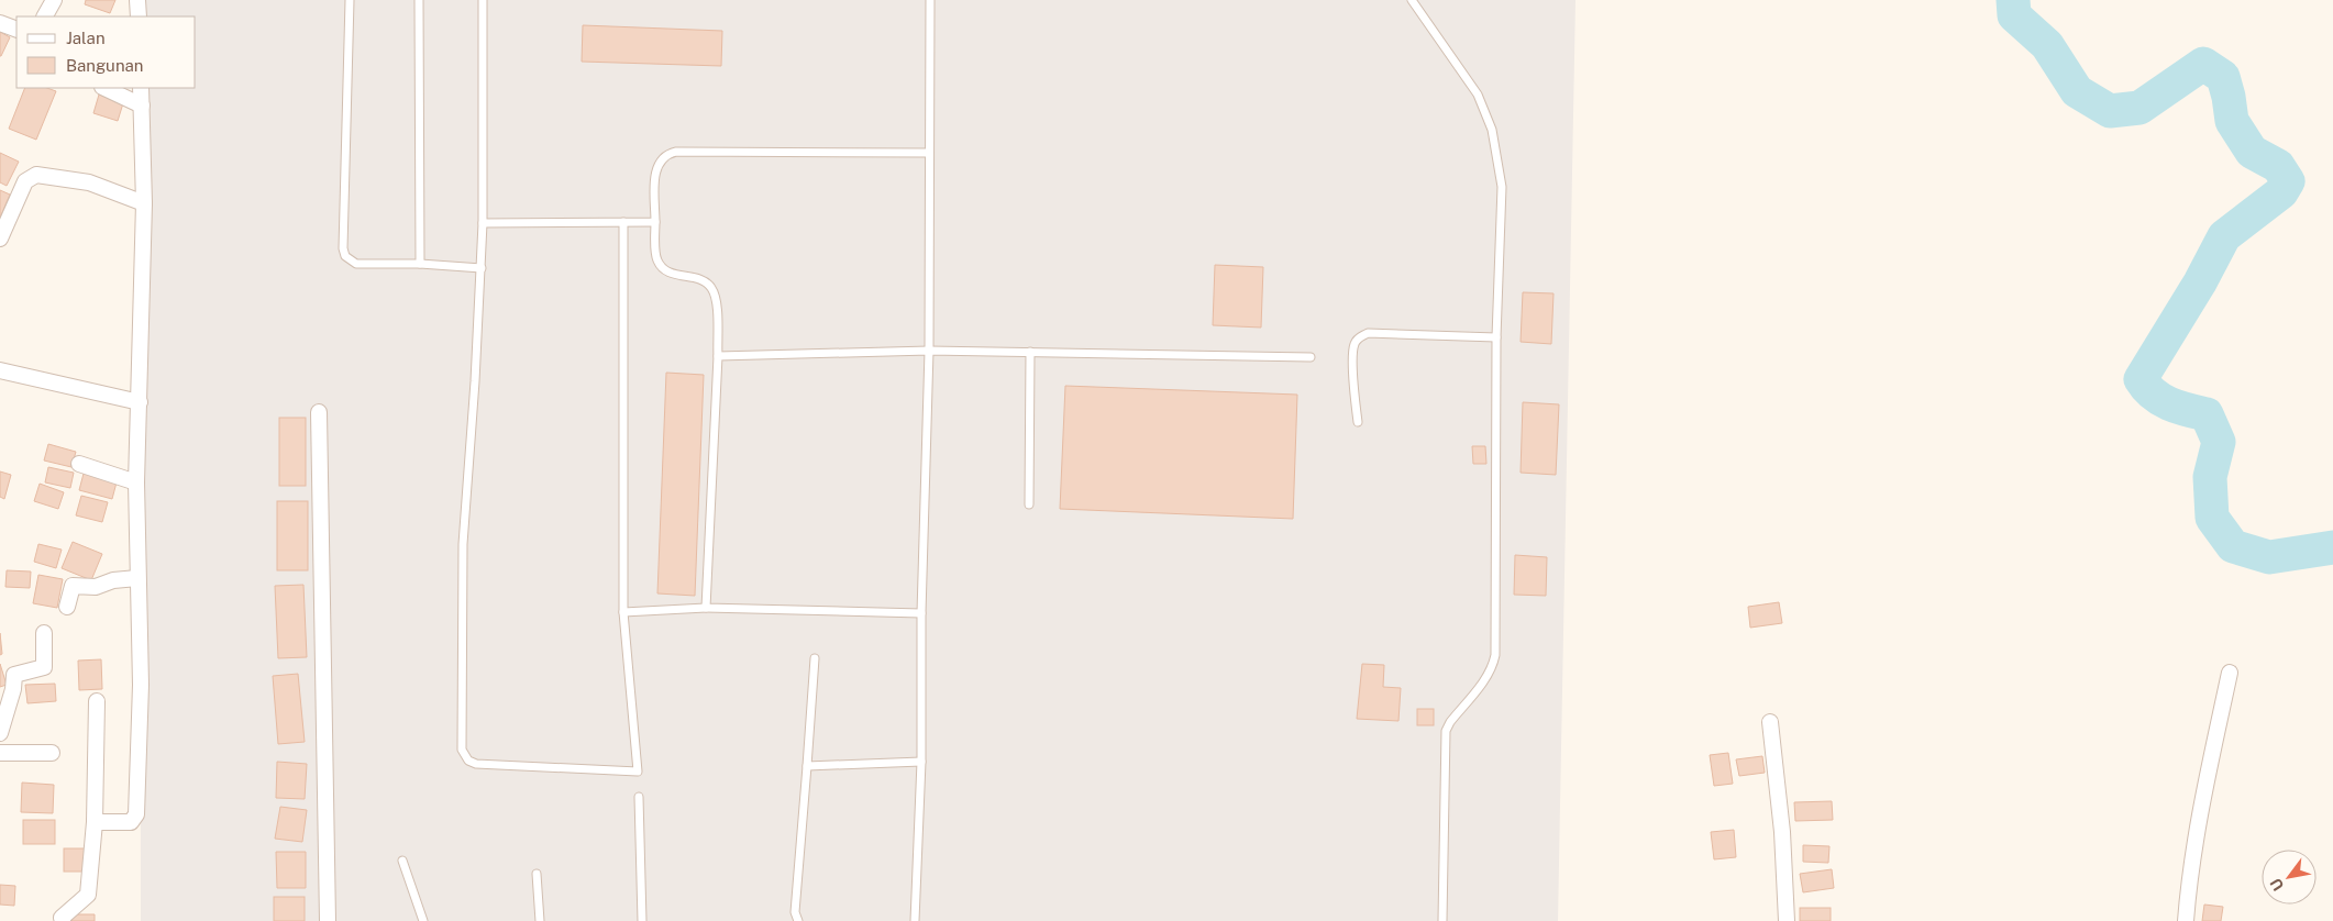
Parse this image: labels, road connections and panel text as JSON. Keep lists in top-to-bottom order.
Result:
{
  "legend": ["Jalan", "Bangunan"],
  "north": "bottom left"
}
